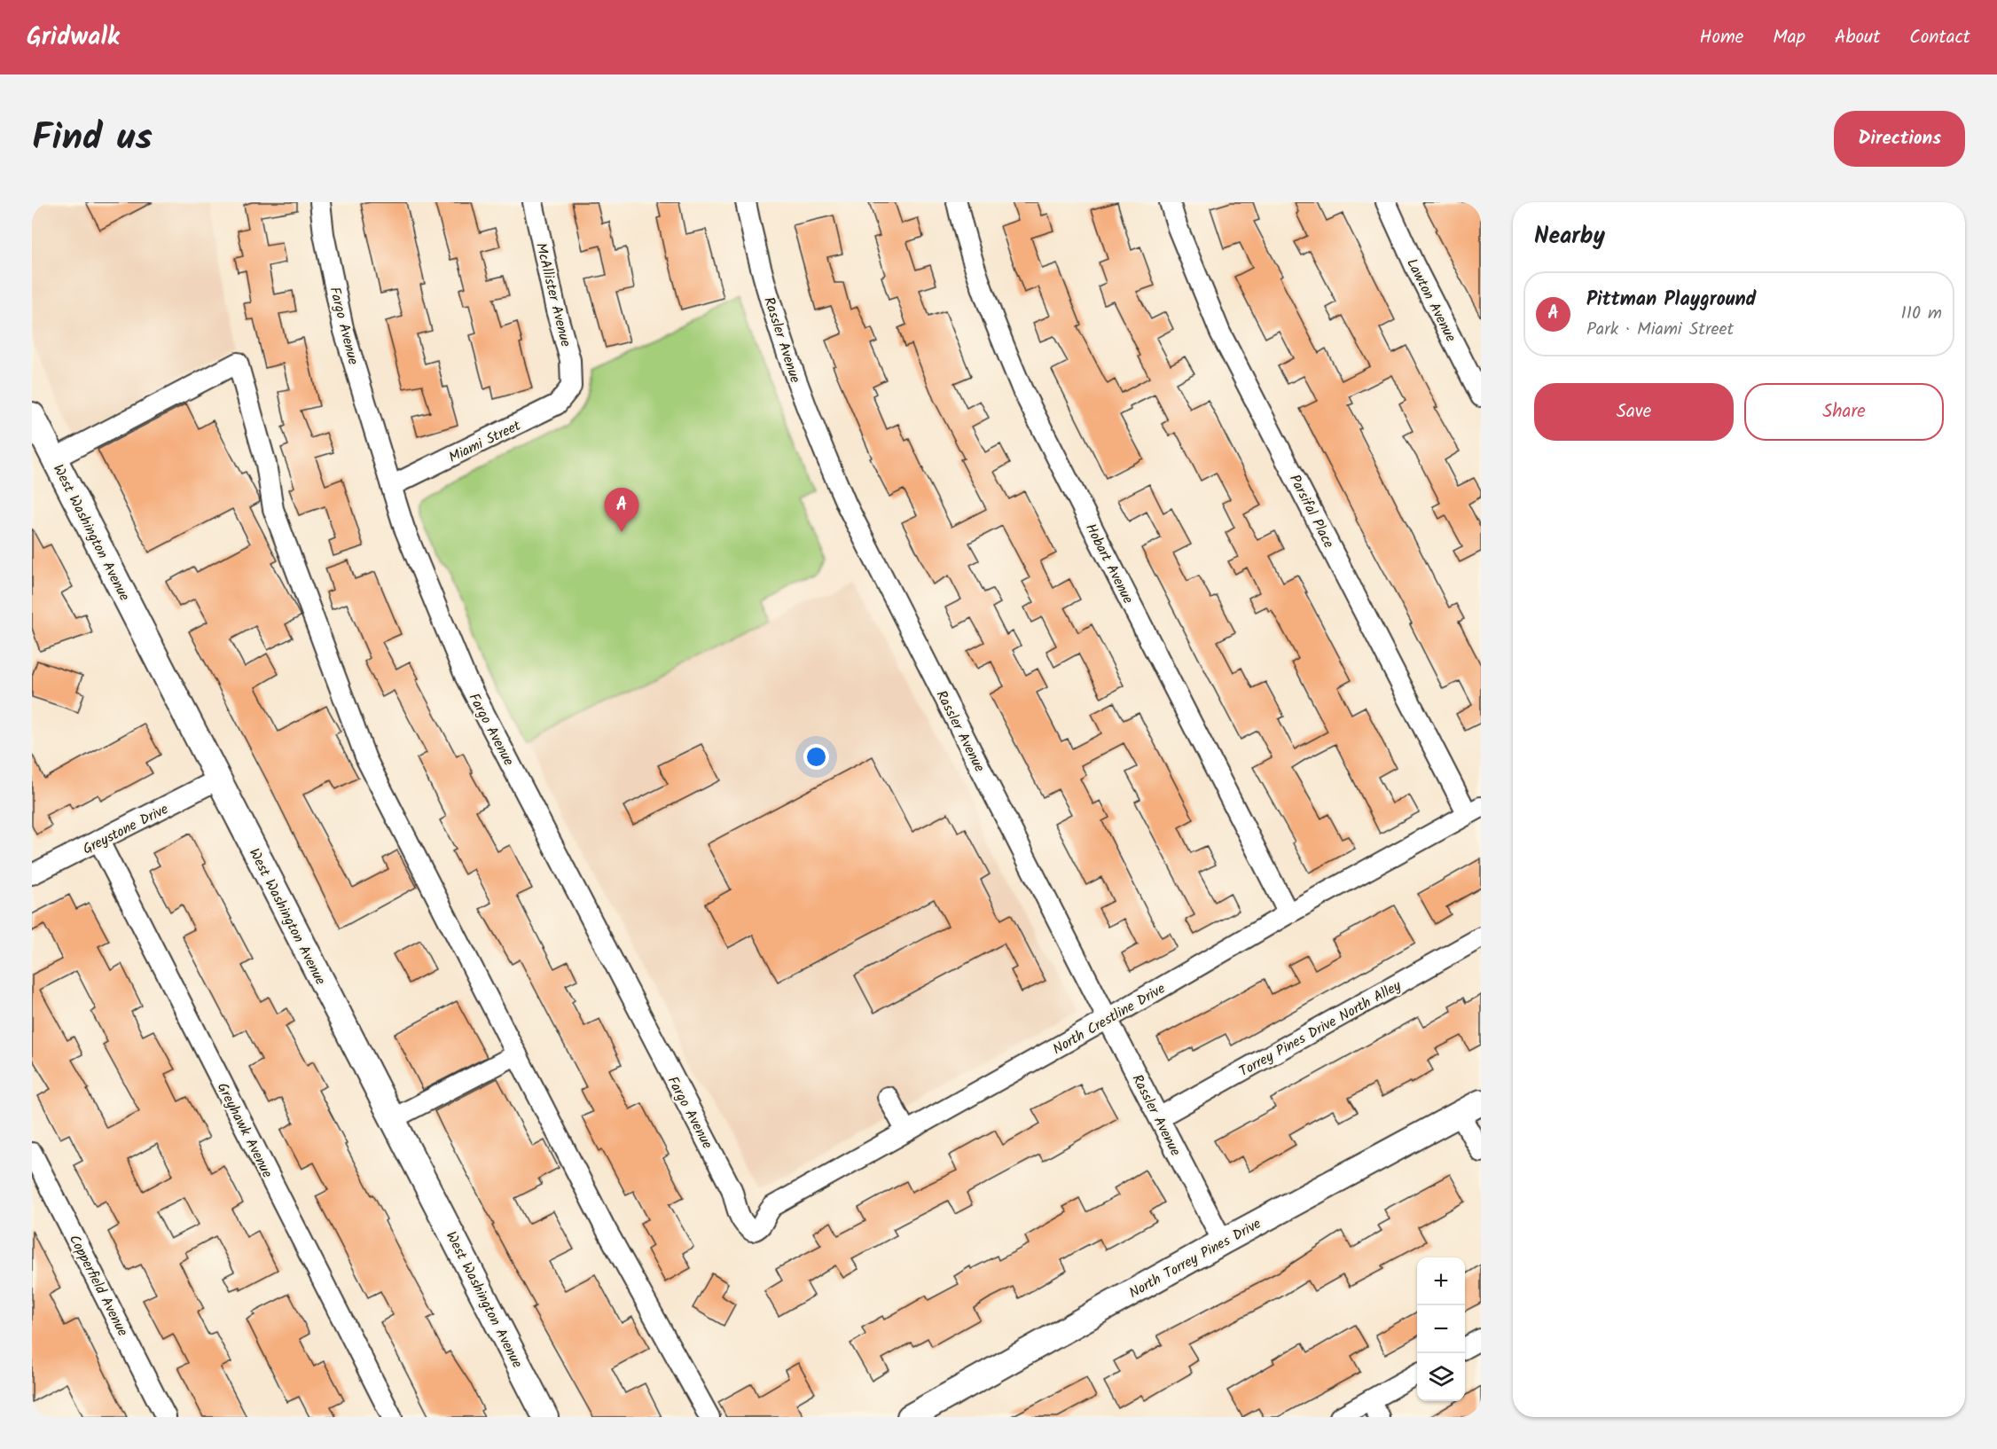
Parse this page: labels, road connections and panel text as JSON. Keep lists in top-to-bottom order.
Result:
{
  "streets": {
    "main road": ["West Washington Avenue", "North Torrey Pines Drive"],
    "street": [
      "McAllister Avenue",
      "Lawton Avenue",
      "Fargo Avenue",
      "Rassler Avenue",
      "Miami Street",
      "Parsifal Place",
      "Hobart Avenue",
      "Greystone Drive",
      "North Crestline Drive",
      "Torrey Pines Drive North Alley",
      "Greyhawk Avenue",
      "Copperfield Avenue"
    ]
  },
  "crossings": [
    ["McAllister Avenue", "Miami Street"],
    ["Fargo Avenue", "Miami Street"],
    ["Fargo Avenue", "North Crestline Drive"],
    ["Rassler Avenue", "North Crestline Drive"],
    ["Rassler Avenue", "Torrey Pines Drive North Alley"],
    ["Rassler Avenue", "North Torrey Pines Drive"],
    ["Parsifal Place", "North Crestline Drive"],
    ["West Washington Avenue", "Greystone Drive"],
    ["Hobart Avenue", "North Crestline Drive"],
    ["Greystone Drive", "Greyhawk Avenue"]
  ],
  "page": {
    "header": "Gridwalk",
    "nav": [
      "Home",
      "Map",
      "About",
      "Contact"
    ],
    "title": "Find us",
    "buttons": [
      "Directions",
      ["Save", "Share"]
    ],
    "heading": "Nearby",
    "list": [
      {
        "mark": "A",
        "name": "Pittman Playground",
        "note": "Park · Miami Street",
        "value": "110 m"
      }
    ],
    "pins": "A",
    "map_buttons": ["+", "−"]
  }
}
